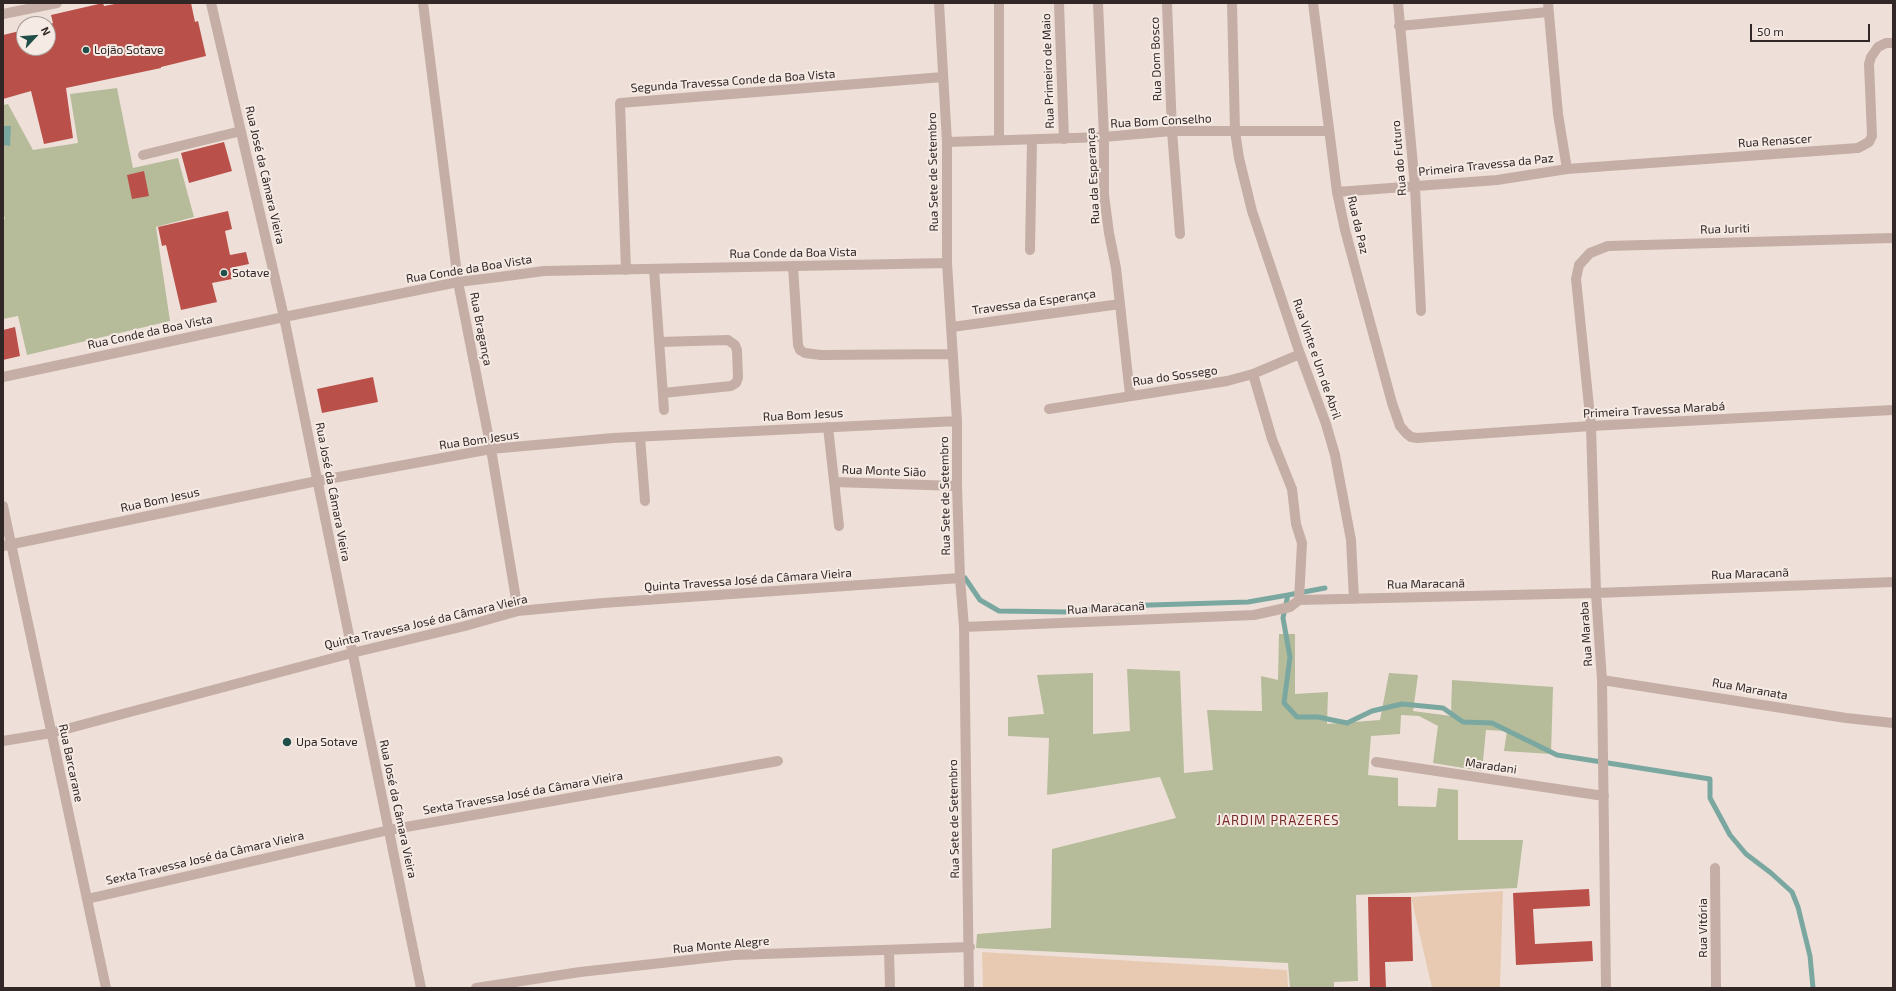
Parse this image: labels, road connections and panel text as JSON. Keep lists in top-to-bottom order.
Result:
{
  "streets": {
    "street": [
      "Rua Dom Bosco",
      "Rua Primeiro de Maio",
      "Segunda Travessa Conde da Boa Vista",
      "Rua Bom Conselho",
      "Rua Renascer",
      "Rua do Futuro",
      "Primeira Travessa da Paz",
      "Rua Sete de Setembro",
      "Rua José da Câmara Vieira",
      "Rua da Esperança",
      "Rua da Paz",
      "Rua Juriti",
      "Rua Conde da Boa Vista",
      "Travessa da Esperança",
      "Rua Bragança",
      "Rua Vinte e Um de Abril",
      "Rua do Sossego",
      "Primeira Travessa Marabá",
      "Rua Bom Jesus",
      "Rua Monte Sião",
      "Rua Maracanã",
      "Quinta Travessa José da Câmara Vieira",
      "Rua Maraba",
      "Rua Maranata",
      "Rua Barcarane",
      "Maradani",
      "Sexta Travessa José da Câmara Vieira",
      "Rua Vitória",
      "Rua Monte Alegre"
    ]
  },
  "crossings": [
    ["Rua Dom Bosco", "Rua Bom Conselho"],
    ["Rua Primeiro de Maio", "Rua Bom Conselho"],
    ["Segunda Travessa Conde da Boa Vista", "Rua Sete de Setembro"],
    ["Segunda Travessa Conde da Boa Vista", "Rua Conde da Boa Vista"],
    ["Rua Bom Conselho", "Rua Sete de Setembro"],
    ["Rua Bom Conselho", "Rua da Esperança"],
    ["Rua Bom Conselho", "Rua da Paz"],
    ["Rua Bom Conselho", "Rua Vinte e Um de Abril"],
    ["Rua Renascer", "Primeira Travessa da Paz"],
    ["Rua do Futuro", "Primeira Travessa da Paz"],
    ["Primeira Travessa da Paz", "Rua da Paz"],
    ["Rua Sete de Setembro", "Rua Conde da Boa Vista"],
    ["Rua Sete de Setembro", "Travessa da Esperança"],
    ["Rua Sete de Setembro", "Rua Bom Jesus"],
    ["Rua Sete de Setembro", "Rua Monte Sião"],
    ["Rua Sete de Setembro", "Rua Maracanã"],
    ["Rua Sete de Setembro", "Quinta Travessa José da Câmara Vieira"],
    ["Rua Sete de Setembro", "Rua Monte Alegre"],
    ["Rua José da Câmara Vieira", "Rua Conde da Boa Vista"],
    ["Rua José da Câmara Vieira", "Rua Bom Jesus"],
    ["Rua José da Câmara Vieira", "Quinta Travessa José da Câmara Vieira"],
    ["Rua José da Câmara Vieira", "Sexta Travessa José da Câmara Vieira"],
    ["Rua da Esperança", "Travessa da Esperança"],
    ["Rua da Esperança", "Rua do Sossego"],
    ["Rua da Paz", "Primeira Travessa Marabá"],
    ["Rua Juriti", "Rua Maraba"],
    ["Rua Conde da Boa Vista", "Rua Bragança"],
    ["Rua Bragança", "Rua Bom Jesus"],
    ["Rua Bragança", "Quinta Travessa José da Câmara Vieira"],
    ["Rua Vinte e Um de Abril", "Rua do Sossego"],
    ["Rua Vinte e Um de Abril", "Rua Maracanã"],
    ["Primeira Travessa Marabá", "Rua Maraba"],
    ["Rua Bom Jesus", "Rua Monte Sião"],
    ["Rua Bom Jesus", "Rua Barcarane"],
    ["Rua Maracanã", "Rua Maraba"],
    ["Quinta Travessa José da Câmara Vieira", "Rua Barcarane"],
    ["Rua Maraba", "Rua Maranata"],
    ["Rua Maraba", "Maradani"],
    ["Rua Barcarane", "Sexta Travessa José da Câmara Vieira"]
  ],
  "districts": ["JARDIM PRAZERES"],
  "places": ["Lojão Sotave", "Sotave", "Upa Sotave"],
  "scale_bar": "50 m",
  "north": "top right"
}
